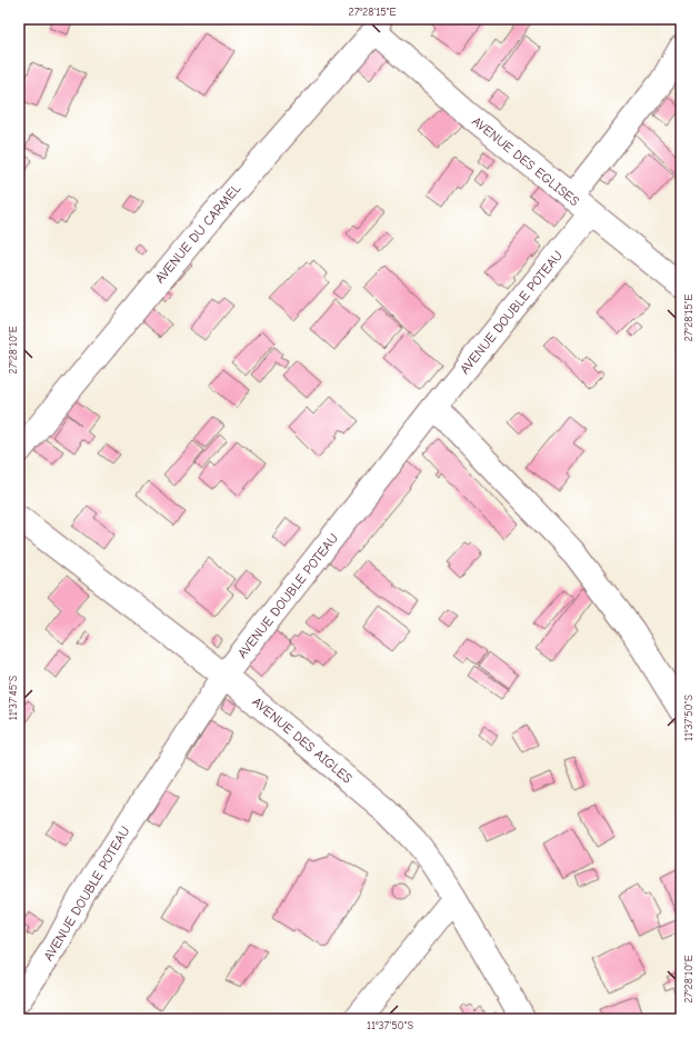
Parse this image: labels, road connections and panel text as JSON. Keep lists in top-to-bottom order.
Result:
{
  "streets": {
    "street": [
      "AVENUE DES EGLISES",
      "AVENUE DU CARMEL",
      "AVENUE DOUBLE POTEAU",
      "AVENUE DES AIGLES"
    ]
  },
  "crossings": [
    ["AVENUE DES EGLISES", "AVENUE DU CARMEL"],
    ["AVENUE DES EGLISES", "AVENUE DOUBLE POTEAU"],
    ["AVENUE DOUBLE POTEAU", "AVENUE DES AIGLES"]
  ],
  "coordinates": [
    "27°28'15\"E",
    "27°28'10\"E",
    "11°37'45\"S",
    "11°37'50\"S"
  ]
}
